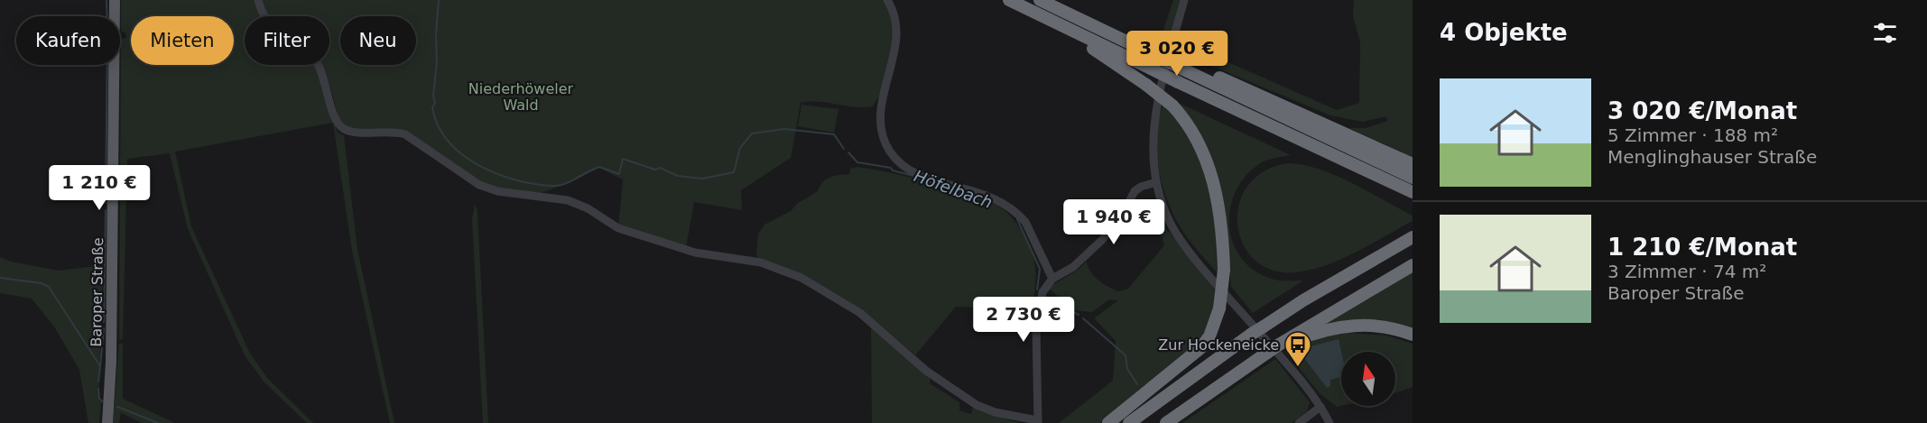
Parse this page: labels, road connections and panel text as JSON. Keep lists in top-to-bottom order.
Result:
{
  "streets": {
    "main road": ["Baroper Straße"]
  },
  "water": ["Höfelbach"],
  "parks": ["Niederhöweler Wald"],
  "places": {
    "bus stop": ["Zur Hockeneicke"]
  },
  "north": "top",
  "page": {
    "heading": "4 Objekte",
    "chip": [
      "Kaufen",
      "Mieten",
      "Filter",
      "Neu"
    ],
    "price": [
      "3 020 €",
      "1 210 €",
      "1 940 €",
      "2 730 €"
    ],
    "list": [
      {
        "name": "3 020 €/Monat",
        "note": "5 Zimmer · 188 m² · Menglinghauser Straße"
      },
      {
        "name": "1 210 €/Monat",
        "note": "3 Zimmer · 74 m² · Baroper Straße"
      }
    ]
  }
}
